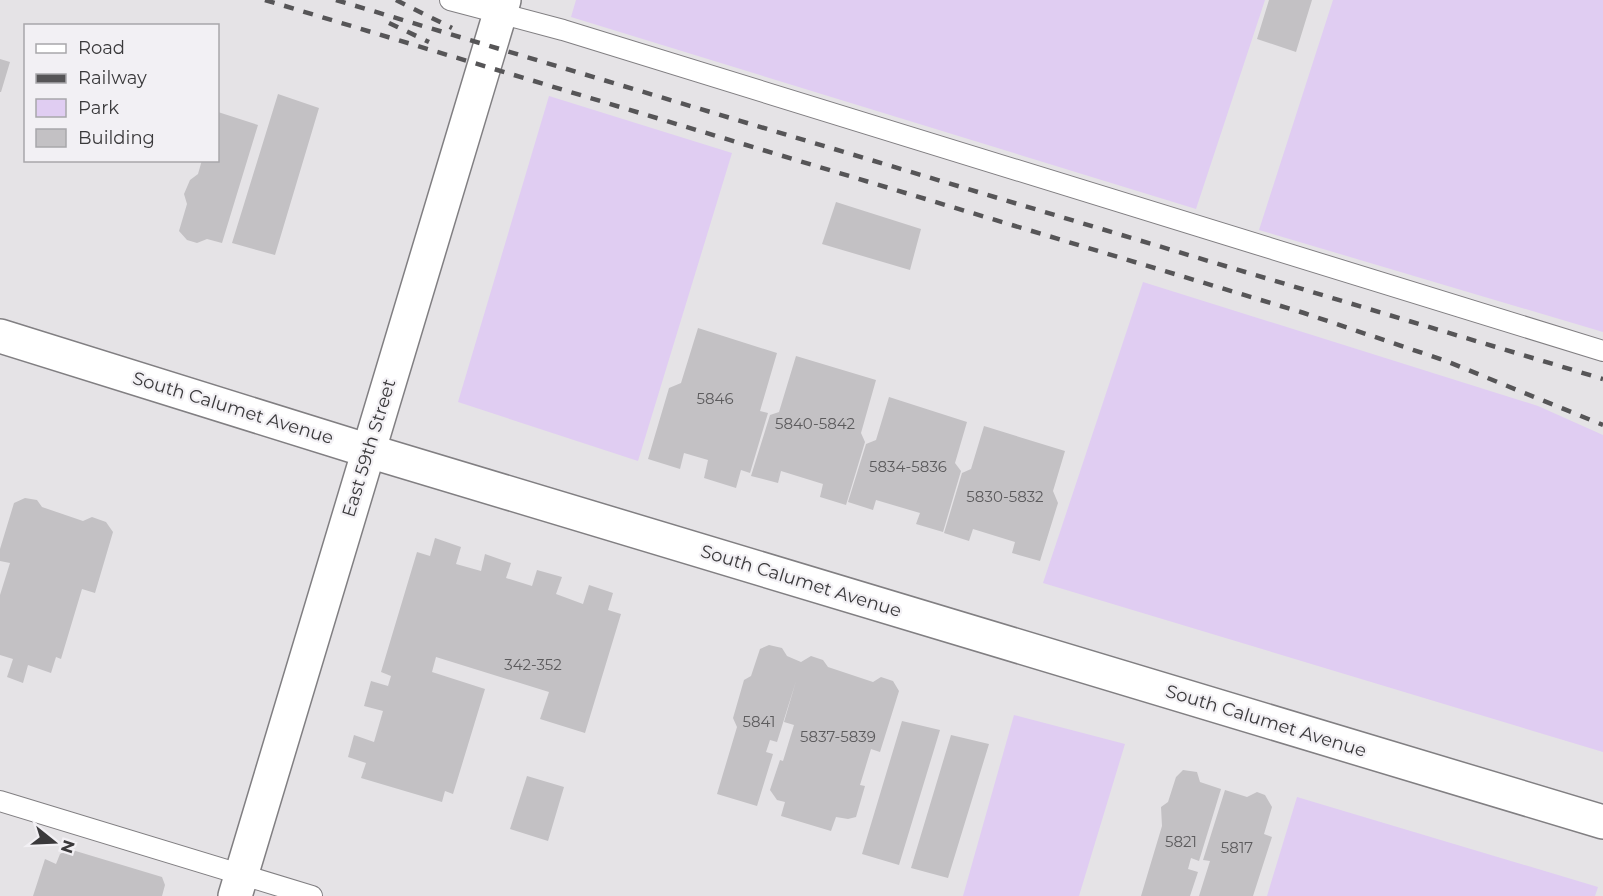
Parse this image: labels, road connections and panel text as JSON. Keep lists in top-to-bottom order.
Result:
{
  "streets": {
    "street": ["South Calumet Avenue", "East 59th Street"]
  },
  "crossings": [
    ["South Calumet Avenue", "East 59th Street"]
  ],
  "house_numbers": [
    "5846",
    "5840-5842",
    "5834-5836",
    "5830-5832",
    "342-352",
    "5841",
    "5837-5839",
    "5821",
    "5817"
  ],
  "legend": [
    "Road",
    "Railway",
    "Park",
    "Building"
  ],
  "north": "right"
}
